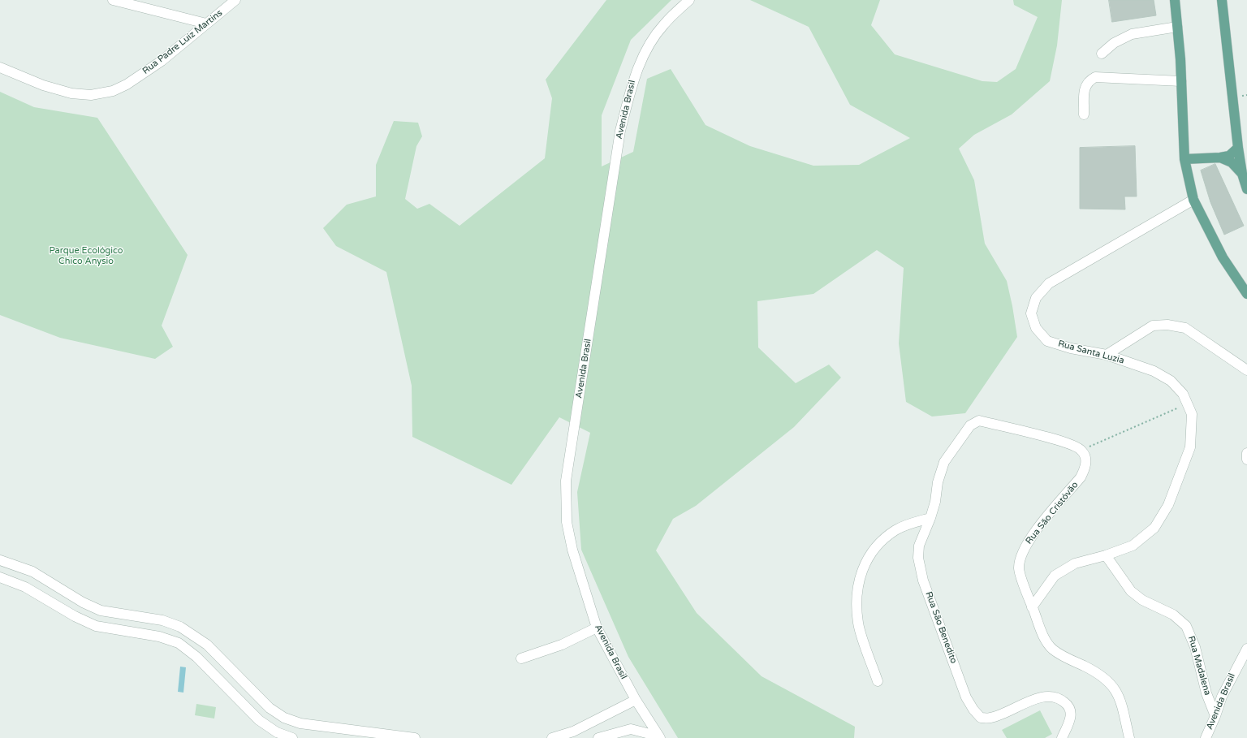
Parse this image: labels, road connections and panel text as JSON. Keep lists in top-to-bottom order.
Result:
{
  "streets": {
    "street": [
      "Rua Padre Luiz Martins",
      "Avenida Brasil",
      "Rua Santa Luzia",
      "Rua São Cristóvão",
      "Rua São Benedito",
      "Rua Madalena"
    ]
  },
  "crossings": [
    ["Avenida Brasil", "Rua Madalena"],
    ["Rua Santa Luzia", "Rua São Cristóvão"],
    ["Rua Santa Luzia", "Rua Madalena"],
    ["Rua São Cristóvão", "Rua São Benedito"]
  ],
  "parks": ["Parque Ecológico Chico Anysio"]
}
